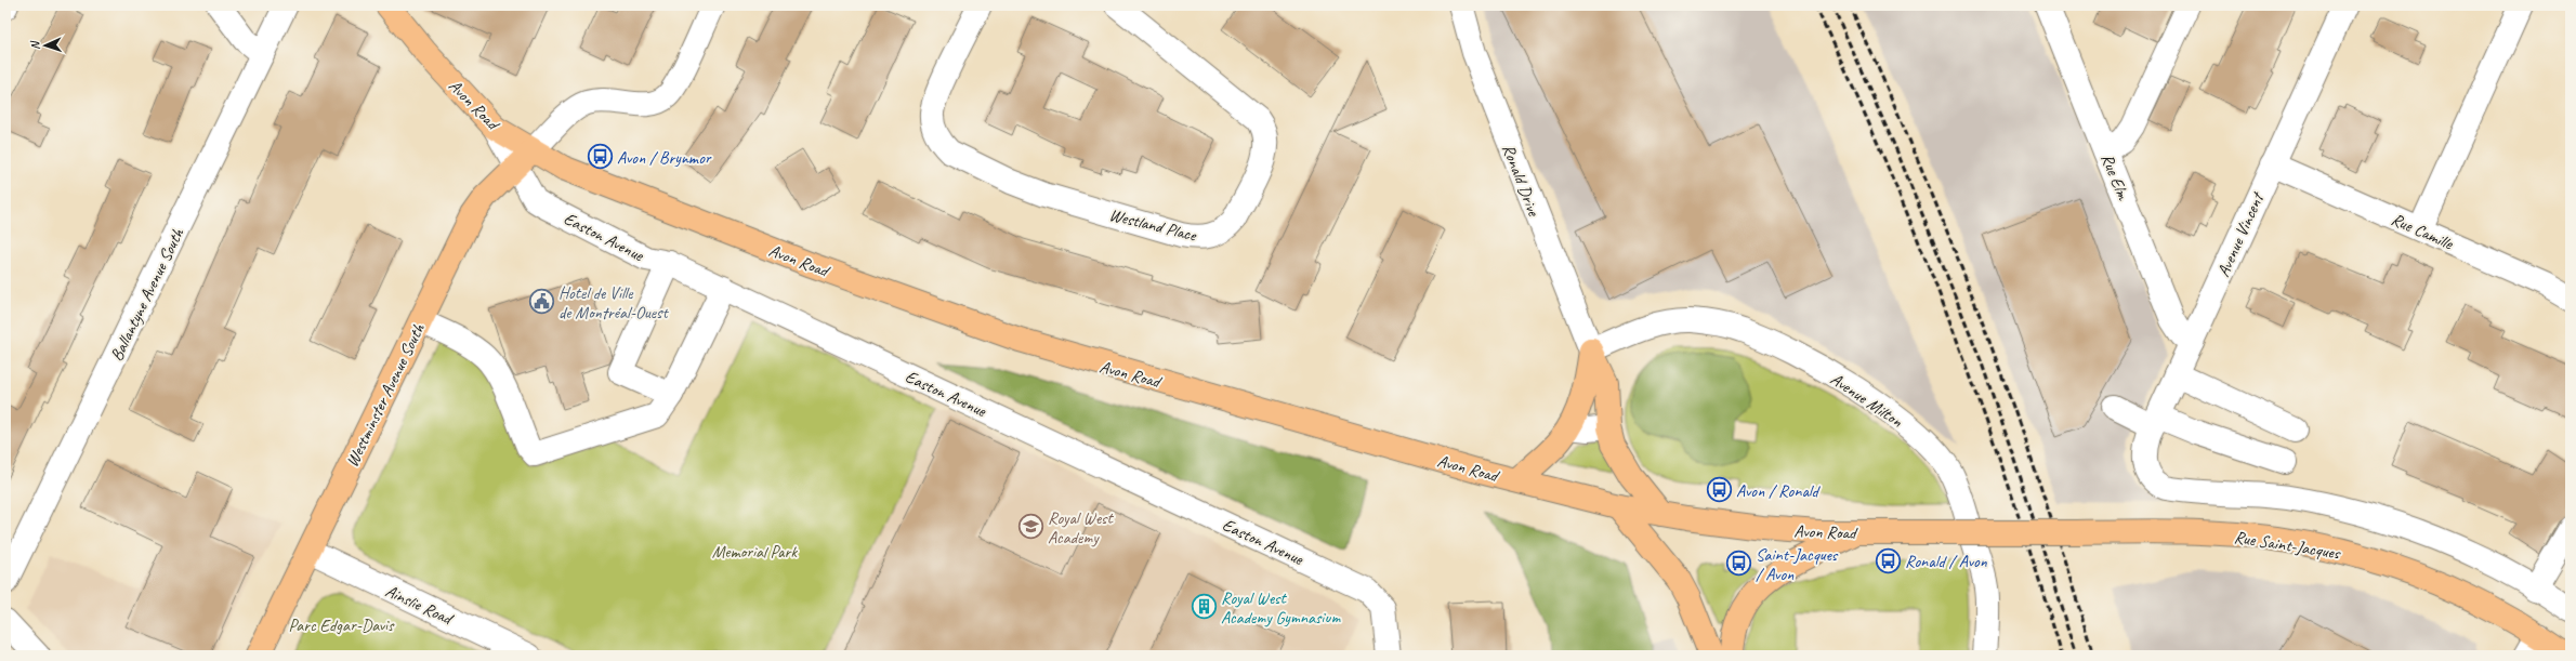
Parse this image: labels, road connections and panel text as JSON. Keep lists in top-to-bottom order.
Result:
{
  "streets": {
    "main road": ["Avon Road", "Westminster Avenue South", "Rue Saint-Jacques"],
    "street": [
      "Rue Elm",
      "Ronald Drive",
      "Westland Place",
      "Rue Camille",
      "Avenue Vincent",
      "Easton Avenue",
      "Ballantyne Avenue South",
      "Avenue Milton",
      "Ainslie Road"
    ]
  },
  "crossings": [
    ["Avon Road", "Easton Avenue"],
    ["Avon Road", "Westminster Avenue South"],
    ["Avon Road", "Rue Saint-Jacques"],
    ["Rue Elm", "Avenue Vincent"],
    ["Ronald Drive", "Avenue Milton"],
    ["Rue Camille", "Avenue Vincent"],
    ["Easton Avenue", "Westminster Avenue South"],
    ["Westminster Avenue South", "Ainslie Road"]
  ],
  "parks": ["Memorial Park", "Parc Edgar-Davis"],
  "places": {
    "bus stop": [
      "Avon / Brynmor",
      "Avon / Ronald",
      "Ronald / Avon",
      "Saint-Jacques / Avon"
    ],
    "public building": ["Hotel de Ville de Montréal-Ouest"],
    "school or university": ["Royal West Academy"],
    "building": ["Royal West Academy Gymnasium"]
  },
  "north": "left"
}
